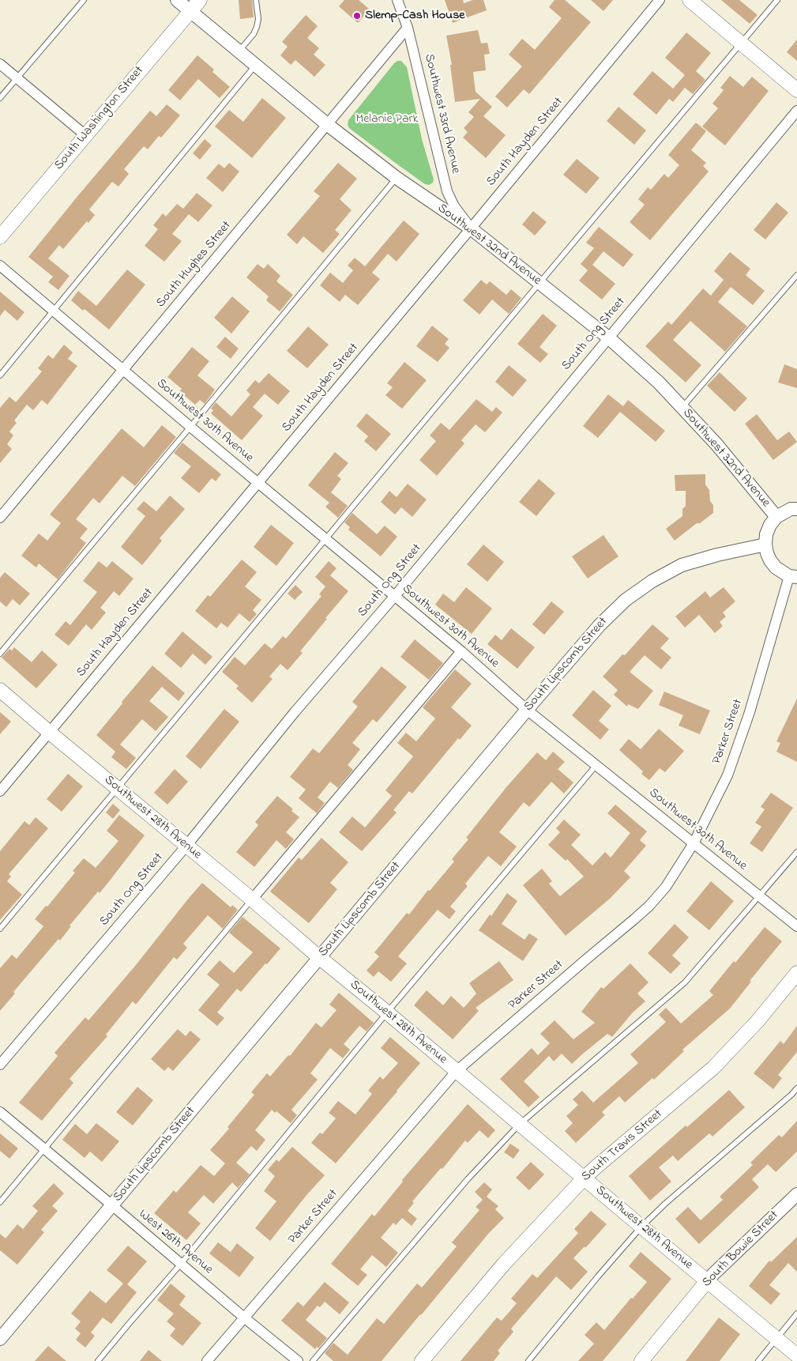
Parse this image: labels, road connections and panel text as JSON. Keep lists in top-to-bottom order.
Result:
{
  "streets": {
    "main road": [
      "South Washington Street",
      "Southwest 28th Avenue",
      "South Travis Street",
      "South Bowie Street"
    ],
    "street": [
      "Southwest 33rd Avenue",
      "South Hayden Street",
      "Southwest 32nd Avenue",
      "South Hughes Street",
      "South Ong Street",
      "Southwest 30th Avenue",
      "South Lipscomb Street",
      "Parker Street",
      "West 26th Avenue"
    ]
  },
  "crossings": [
    ["Southwest 33rd Avenue", "South Hayden Street"],
    ["Southwest 33rd Avenue", "Southwest 32nd Avenue"],
    ["Southwest 33rd Avenue", "South Hughes Street"],
    ["South Washington Street", "Southwest 32nd Avenue"],
    ["South Hayden Street", "Southwest 32nd Avenue"],
    ["South Hayden Street", "Southwest 30th Avenue"],
    ["South Hayden Street", "Southwest 28th Avenue"],
    ["Southwest 32nd Avenue", "South Hughes Street"],
    ["Southwest 32nd Avenue", "South Ong Street"],
    ["South Hughes Street", "Southwest 30th Avenue"],
    ["South Ong Street", "Southwest 30th Avenue"],
    ["South Ong Street", "Southwest 28th Avenue"],
    ["Southwest 30th Avenue", "South Lipscomb Street"],
    ["Southwest 30th Avenue", "Parker Street"],
    ["South Lipscomb Street", "Southwest 28th Avenue"],
    ["South Lipscomb Street", "West 26th Avenue"],
    ["Parker Street", "Southwest 28th Avenue"],
    ["Parker Street", "West 26th Avenue"],
    ["Southwest 28th Avenue", "South Travis Street"],
    ["Southwest 28th Avenue", "South Bowie Street"]
  ],
  "parks": ["Melanie Park"],
  "places": ["Slemp-Cash House"]
}
